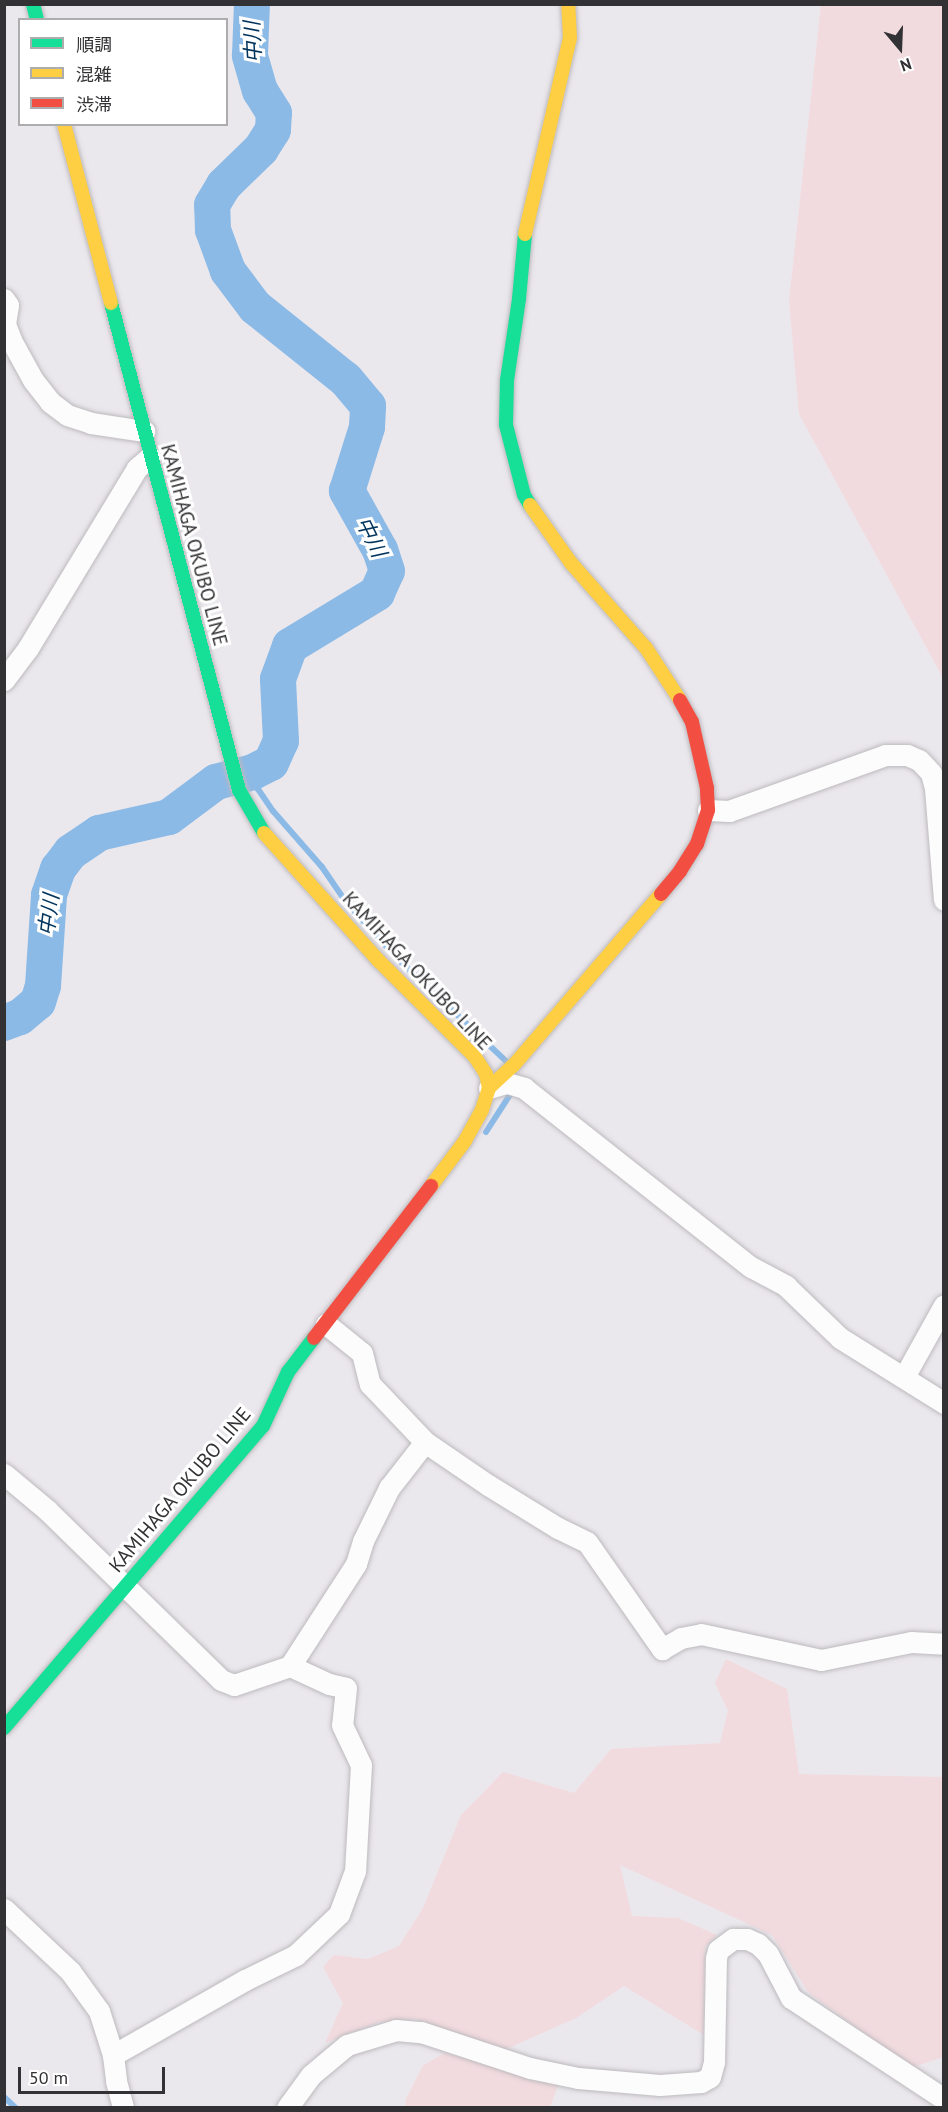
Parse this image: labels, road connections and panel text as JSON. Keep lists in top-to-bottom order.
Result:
{
  "streets": {
    "main road": ["KAMIHAGA OKUBO LINE"]
  },
  "water": ["中川"],
  "legend": ["順調", "混雑", "渋滞"],
  "scale_bar": "50 m",
  "north": "bottom"
}
